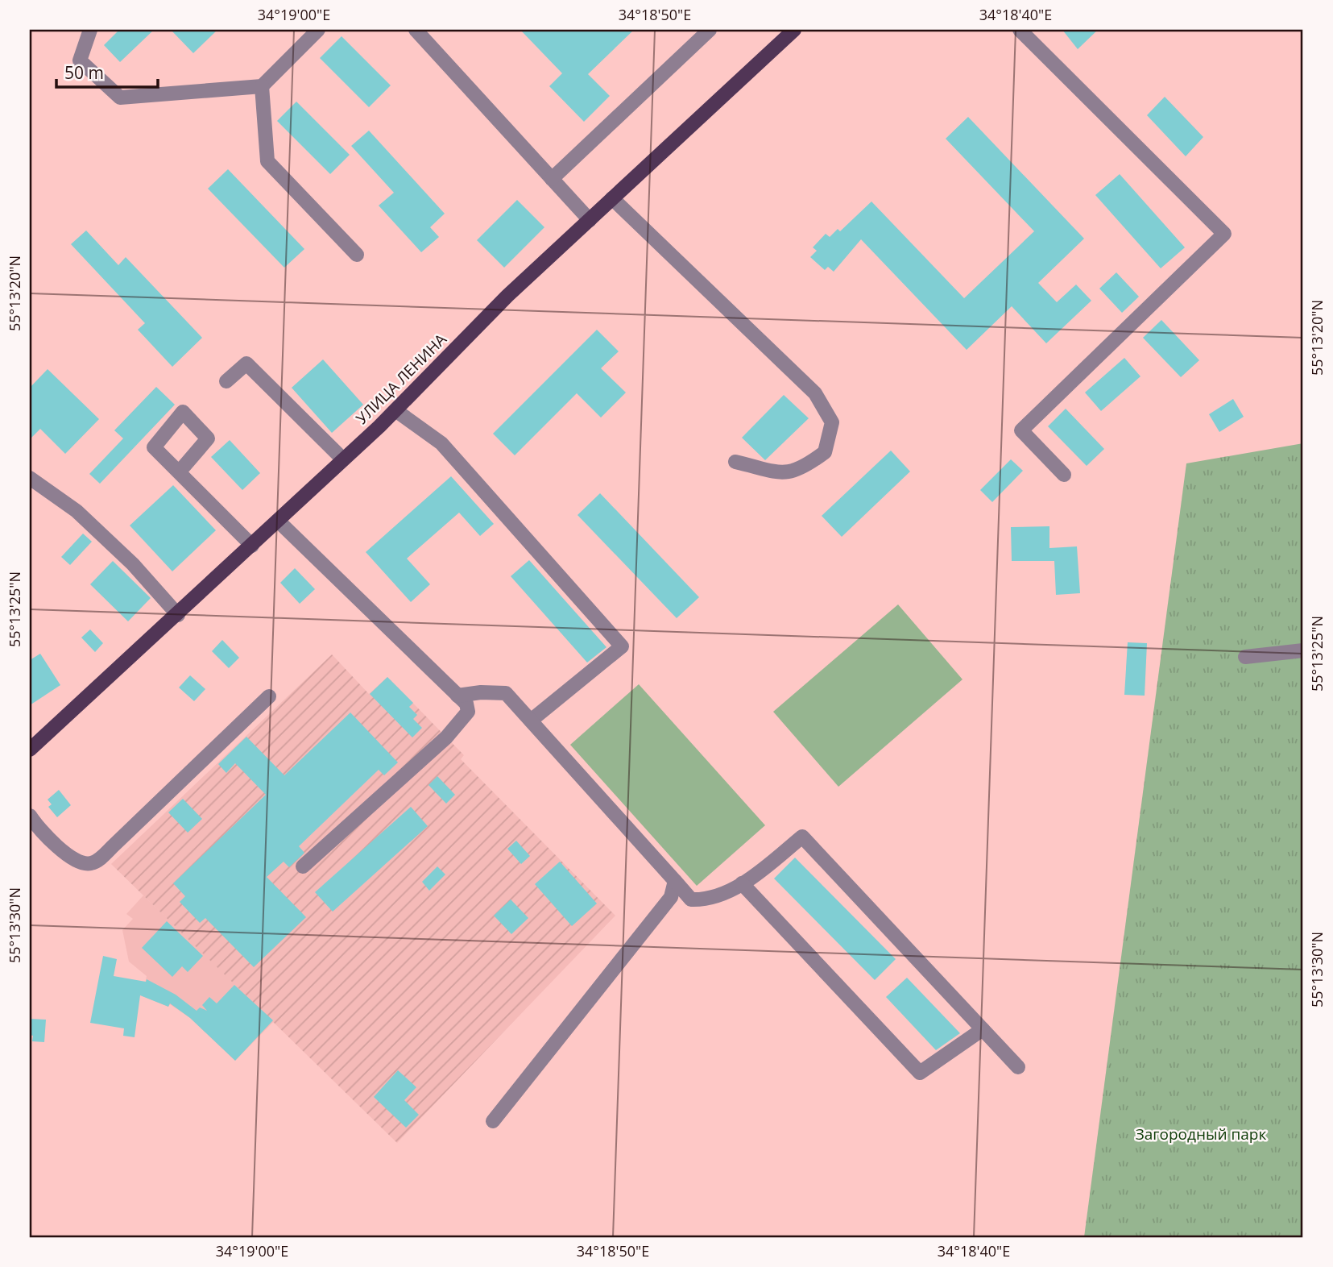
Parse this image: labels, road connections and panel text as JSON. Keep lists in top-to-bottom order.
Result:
{
  "streets": {
    "main road": ["УЛИЦА ЛЕНИНА"]
  },
  "parks": ["Загородный парк"],
  "scale_bar": "50 m",
  "coordinates": [
    "34°19'00\"E",
    "34°18'50\"E",
    "34°18'40\"E",
    "55°13'20\"N",
    "55°13'25\"N",
    "55°13'30\"N"
  ]
}
